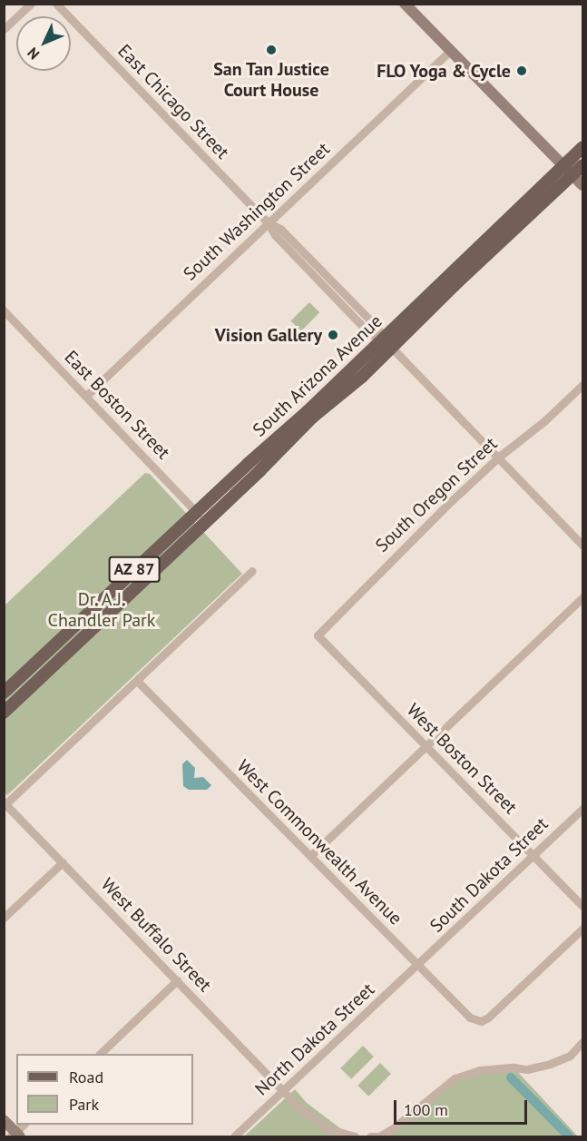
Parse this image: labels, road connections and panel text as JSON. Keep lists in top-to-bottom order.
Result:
{
  "streets": {
    "main road": ["South Arizona Avenue", "AZ 87"],
    "street": [
      "East Chicago Street",
      "South Washington Street",
      "East Boston Street",
      "South Oregon Street",
      "West Boston Street",
      "West Commonwealth Avenue",
      "South Dakota Street",
      "West Buffalo Street",
      "North Dakota Street"
    ]
  },
  "crossings": [
    ["East Chicago Street", "South Washington Street"],
    ["East Chicago Street", "South Arizona Avenue"],
    ["East Chicago Street", "South Oregon Street"],
    ["South Washington Street", "East Boston Street"],
    ["South Arizona Avenue", "East Boston Street"],
    ["South Oregon Street", "West Boston Street"],
    ["West Boston Street", "South Dakota Street"],
    ["West Commonwealth Avenue", "South Dakota Street"],
    ["West Commonwealth Avenue", "North Dakota Street"],
    ["South Dakota Street", "North Dakota Street"],
    ["West Buffalo Street", "North Dakota Street"]
  ],
  "parks": ["Dr. A.J. Chandler Park"],
  "places": ["San Tan Justice Court House", "FLO Yoga & Cycle", "Vision Gallery"],
  "legend": ["Road", "Park"],
  "scale_bar": "100 m",
  "north": "bottom left"
}
